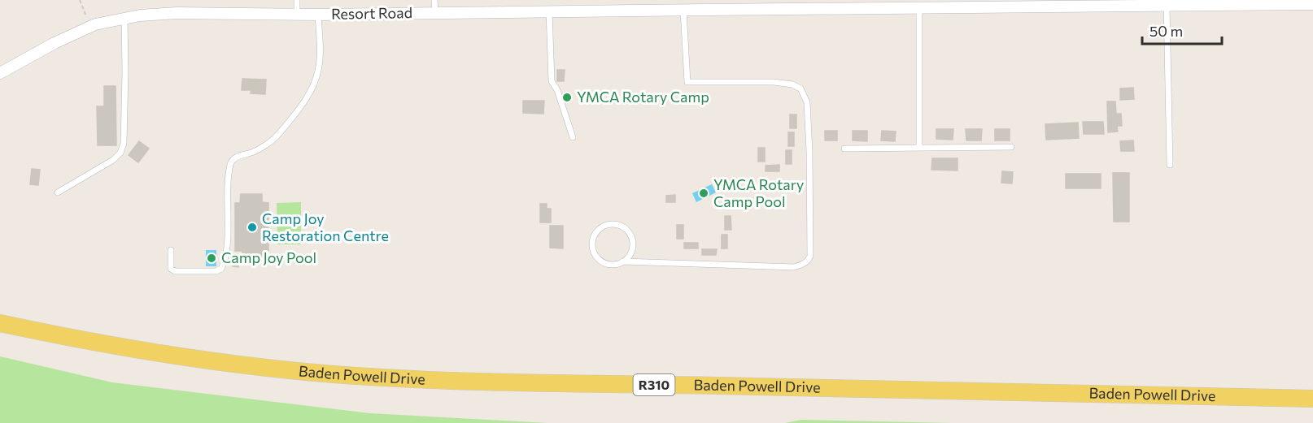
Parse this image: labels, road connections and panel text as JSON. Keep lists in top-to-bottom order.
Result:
{
  "streets": {
    "main road": ["Baden Powell Drive", "R310"],
    "street": ["Resort Road"]
  },
  "places": [
    "YMCA Rotary Camp",
    "YMCA Rotary Camp Pool",
    "Camp Joy Restoration Centre",
    "Camp Joy Pool"
  ],
  "scale_bar": "50 m"
}
